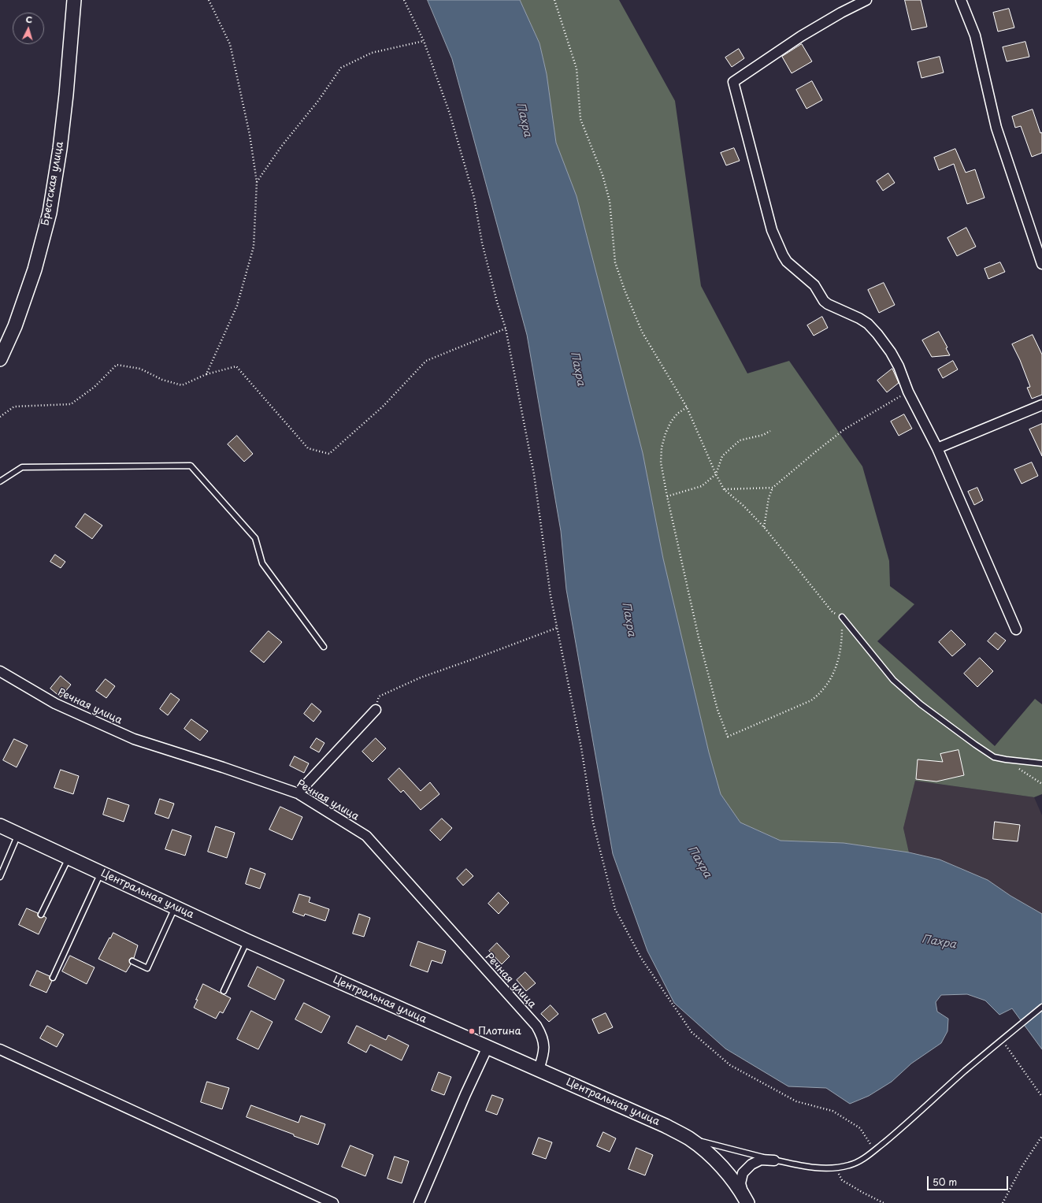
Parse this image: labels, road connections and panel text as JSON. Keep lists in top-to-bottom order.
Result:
{
  "streets": {
    "street": ["Брестская улица", "Речная улица", "Центральная улица"]
  },
  "crossings": [
    ["Речная улица", "Центральная улица"]
  ],
  "water": ["Пахра"],
  "places": ["Плотина"],
  "scale_bar": "50 m",
  "north": "top"
}
